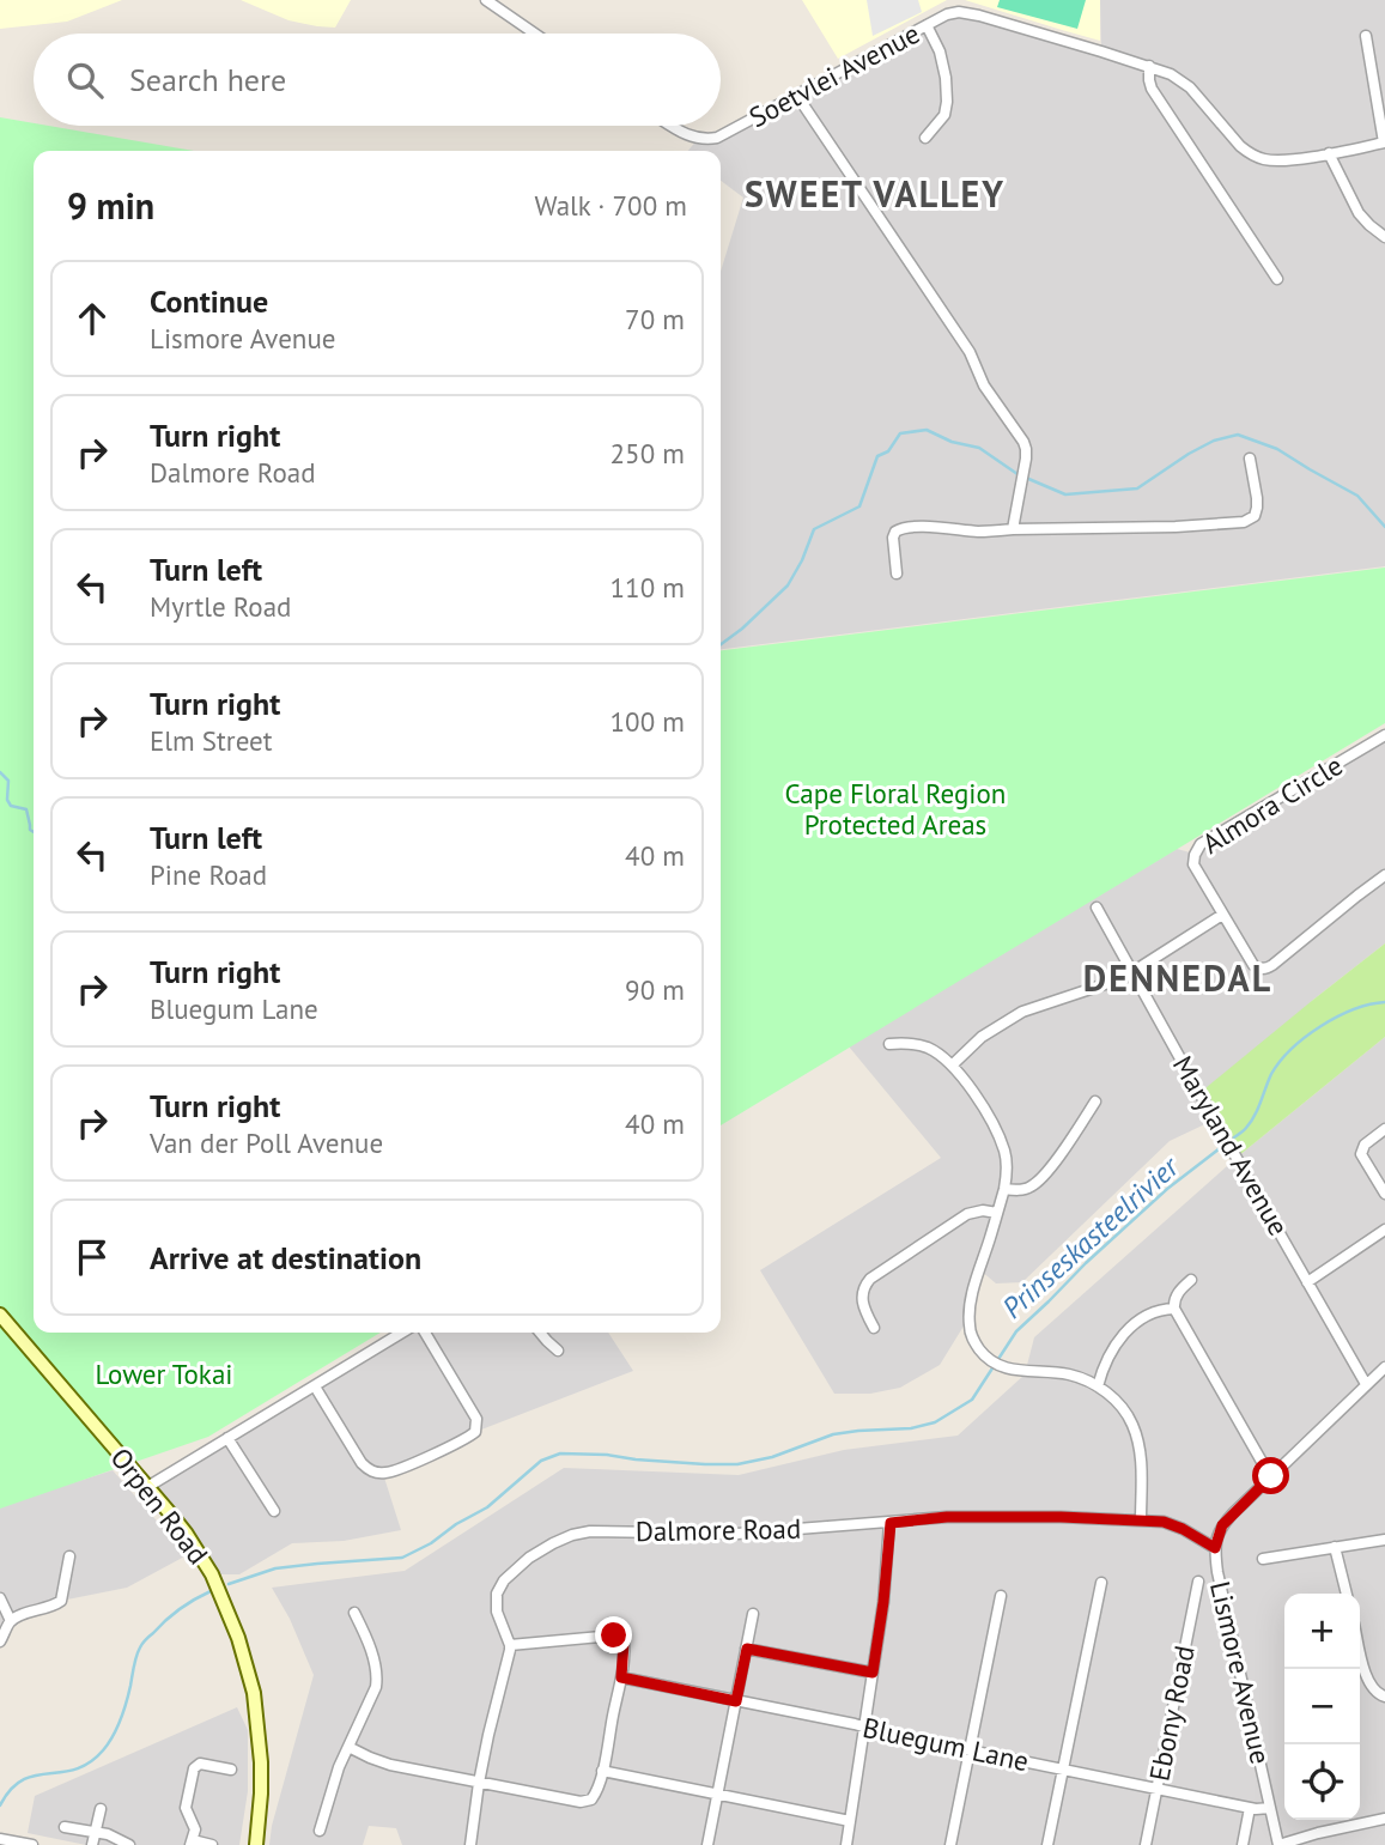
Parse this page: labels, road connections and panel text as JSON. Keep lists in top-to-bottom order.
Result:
{
  "streets": {
    "main road": ["Orpen Road"],
    "street": [
      "Soetvlei Avenue",
      "Almora Circle",
      "Maryland Avenue",
      "Dalmore Road",
      "Lismore Avenue",
      "Ebony Road",
      "Bluegum Lane"
    ]
  },
  "crossings": [
    ["Maryland Avenue", "Lismore Avenue"],
    ["Dalmore Road", "Lismore Avenue"],
    ["Lismore Avenue", "Bluegum Lane"],
    ["Ebony Road", "Bluegum Lane"]
  ],
  "districts": ["SWEET VALLEY", "DENNEDAL"],
  "water": ["Prinseskasteelrivier"],
  "parks": ["Cape Floral Region Protected Areas", "Lower Tokai"],
  "page": {
    "search": "Search here",
    "heading": ["9 min", "Walk · 700 m"],
    "list": [
      ["Continue", "Lismore Avenue", "70 m"],
      ["Turn right", "Dalmore Road", "250 m"],
      ["Turn left", "Myrtle Road", "110 m"],
      ["Turn right", "Elm Street", "100 m"],
      ["Turn left", "Pine Road", "40 m"],
      ["Turn right", "Bluegum Lane", "90 m"],
      ["Turn right", "Van der Poll Avenue", "40 m"],
      "Arrive at destination"
    ],
    "map_buttons": ["+", "−"]
  }
}
